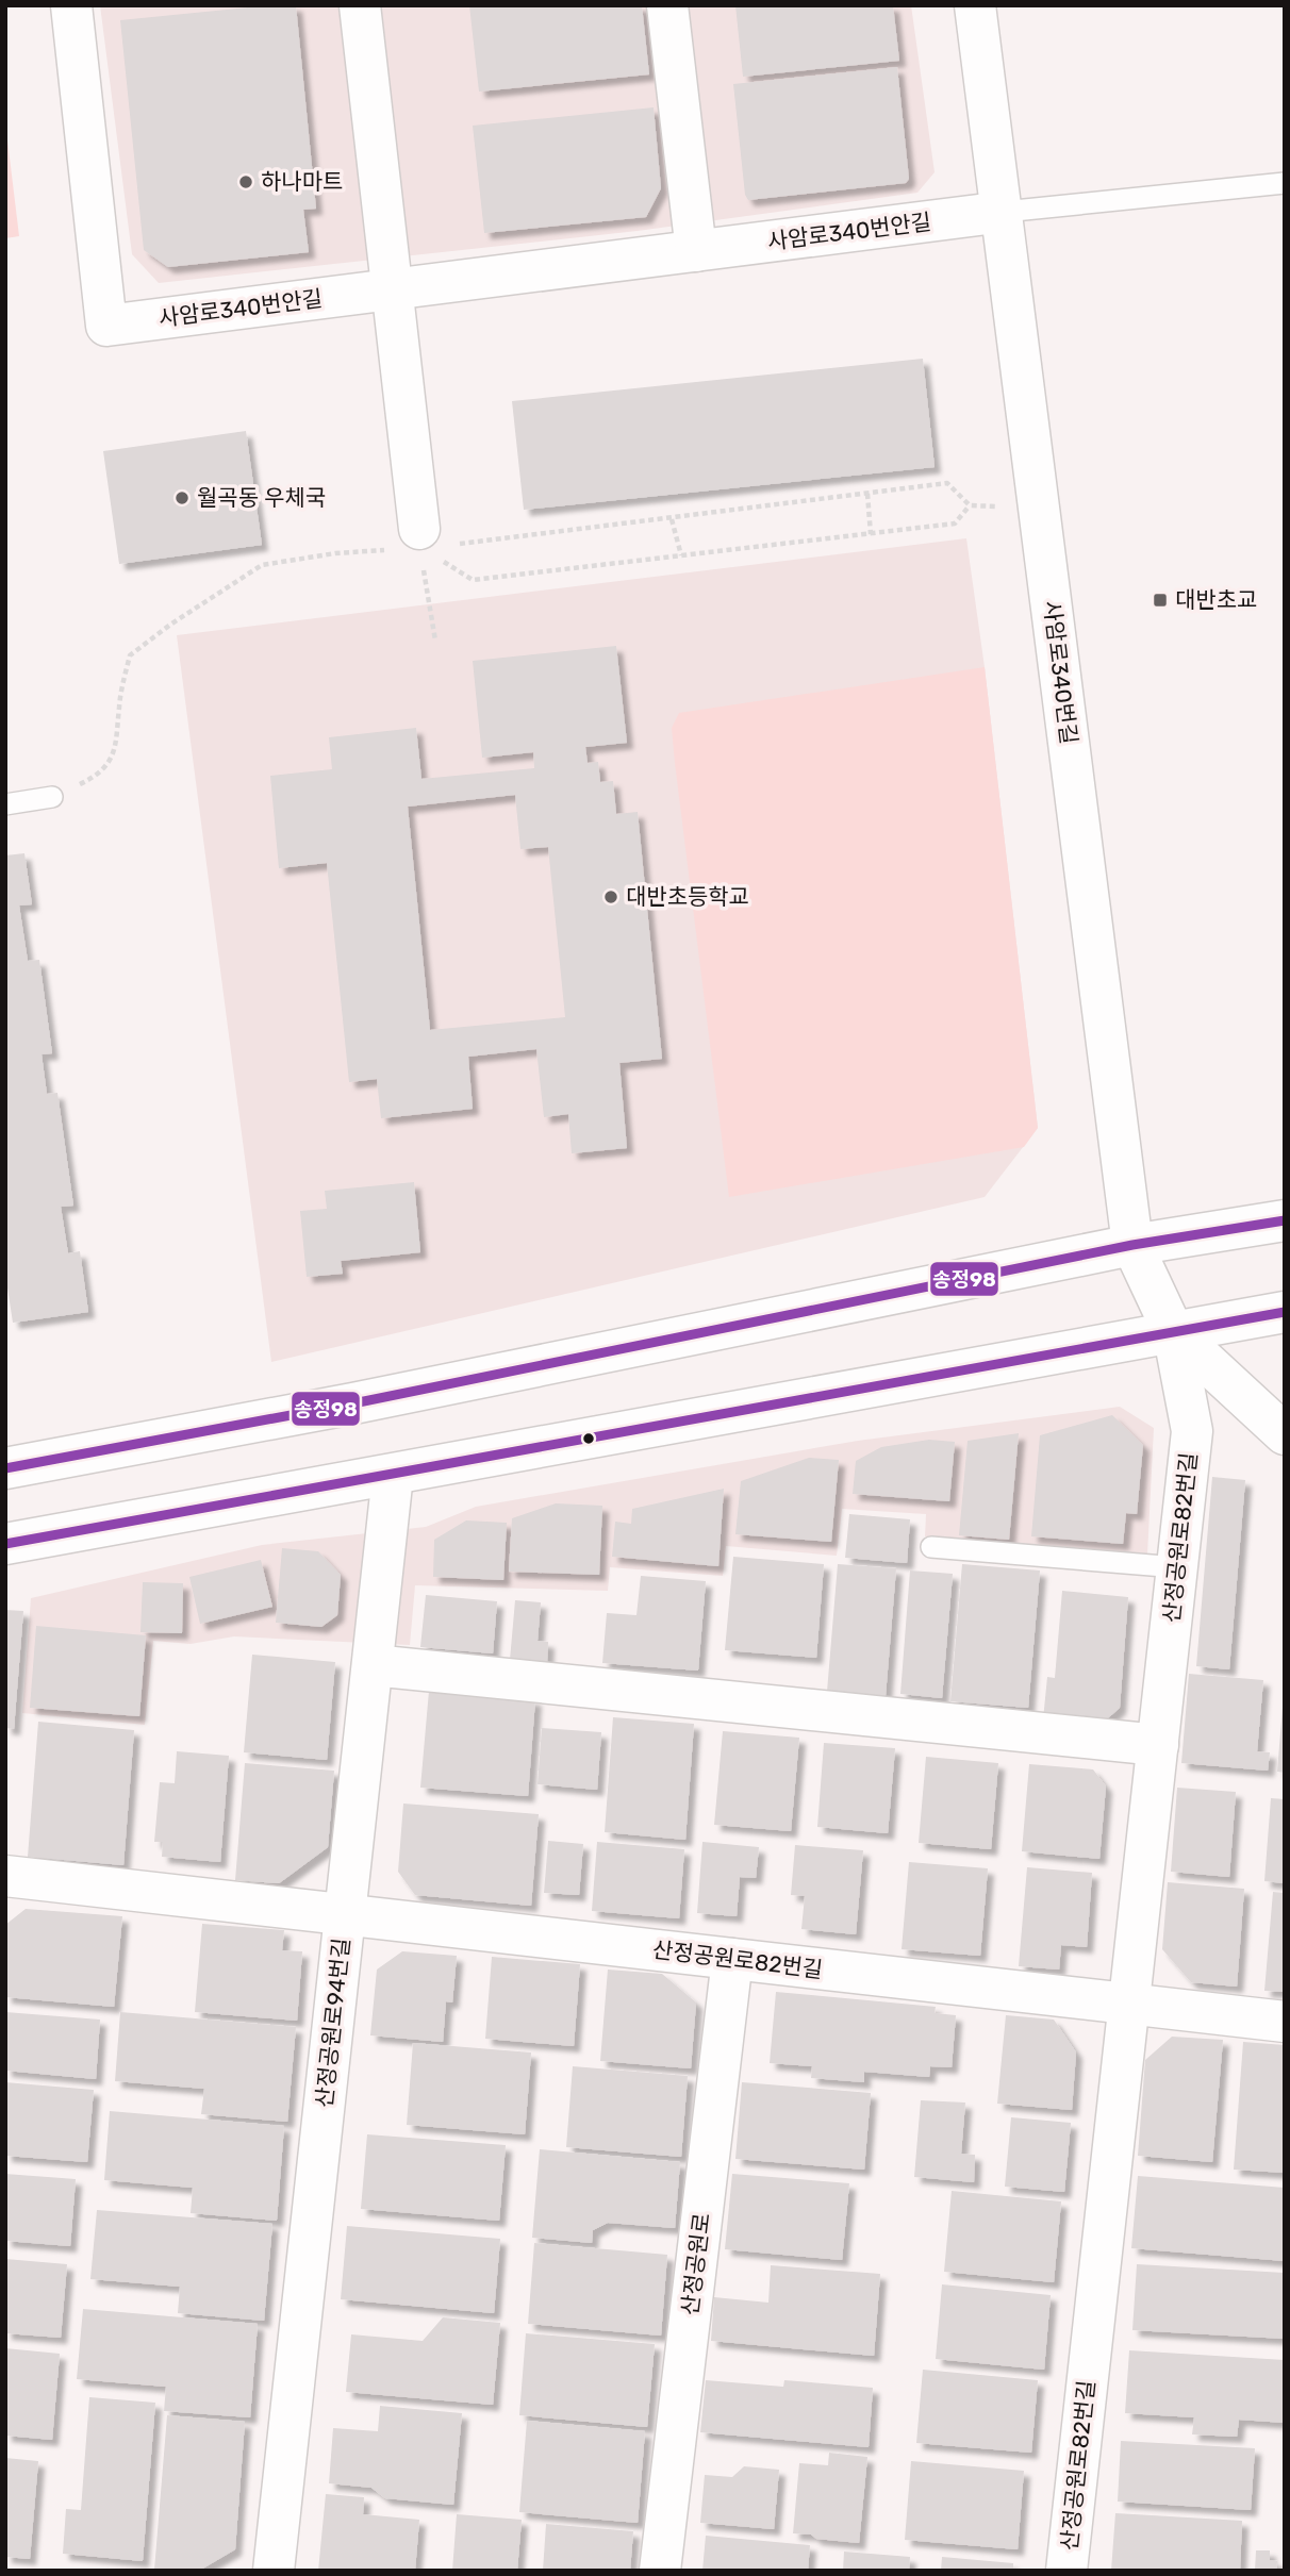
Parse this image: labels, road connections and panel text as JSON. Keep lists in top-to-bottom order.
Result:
{
  "streets": {
    "street": [
      "사암로340번안길",
      "사암로340번길",
      "산정공원로82번길",
      "산정공원로94번길",
      "산정공원로"
    ]
  },
  "crossings": [
    ["사암로340번안길", "사암로340번길"],
    ["사암로340번길", "산정공원로82번길"],
    ["산정공원로82번길", "산정공원로94번길"],
    ["산정공원로82번길", "산정공원로"]
  ],
  "places": {
    "other": ["하나마트", "월곡동 우체국", "대반초등학교"],
    "transit": ["대반초교"]
  },
  "lines": ["transit line 송정98"]
}
